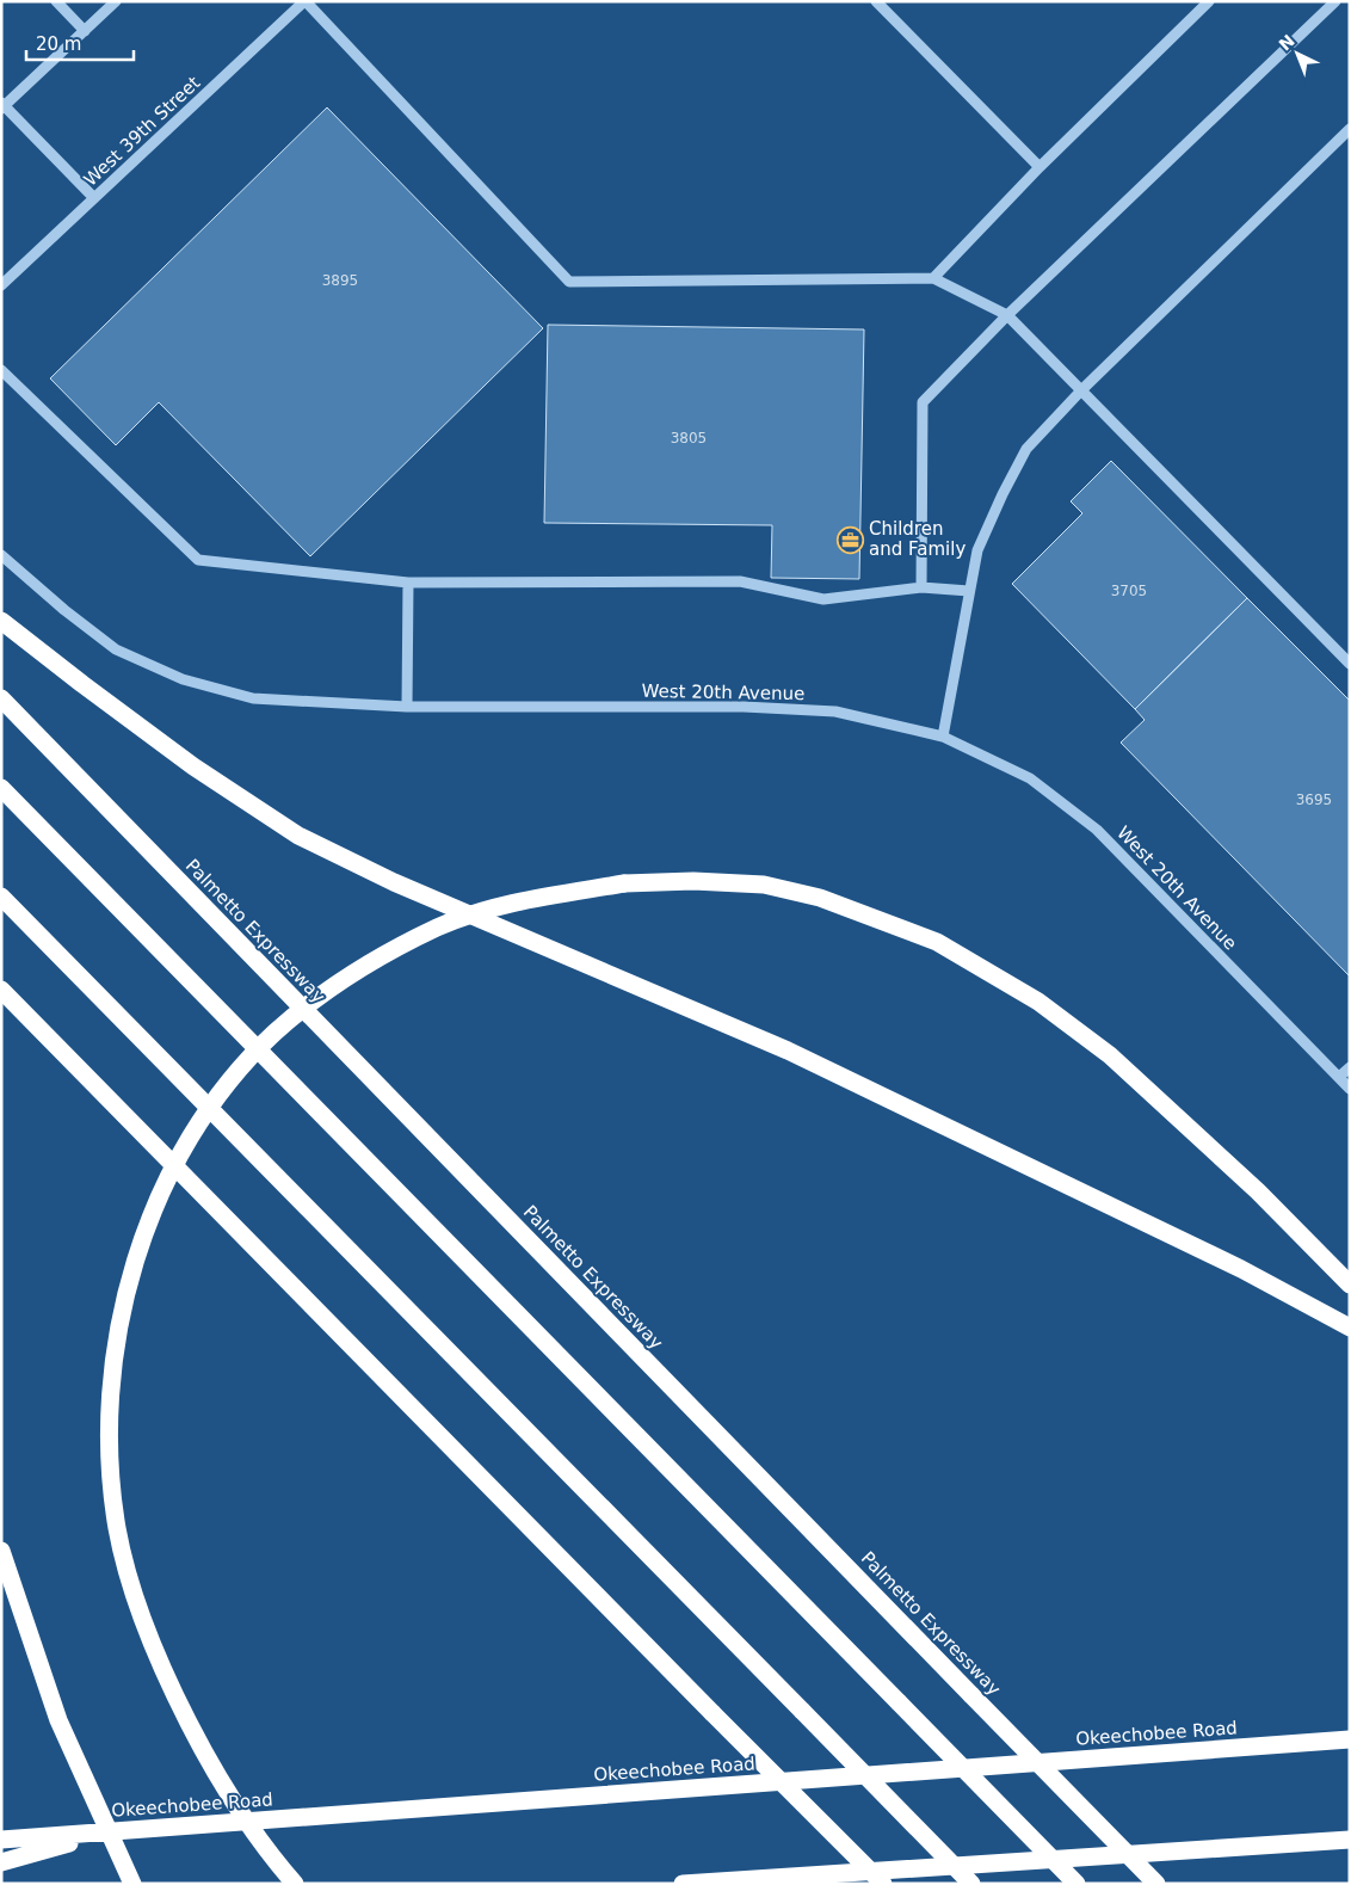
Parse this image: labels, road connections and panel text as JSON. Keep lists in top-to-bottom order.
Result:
{
  "streets": {
    "highway": ["Palmetto Expressway", "Okeechobee Road"],
    "street": ["West 39th Street", "West 20th Avenue"]
  },
  "places": {
    "office": ["Children and Family"]
  },
  "house_numbers": [
    "3895",
    "3805",
    "3705",
    "3695"
  ],
  "scale_bar": "20 m",
  "north": "top left"
}
